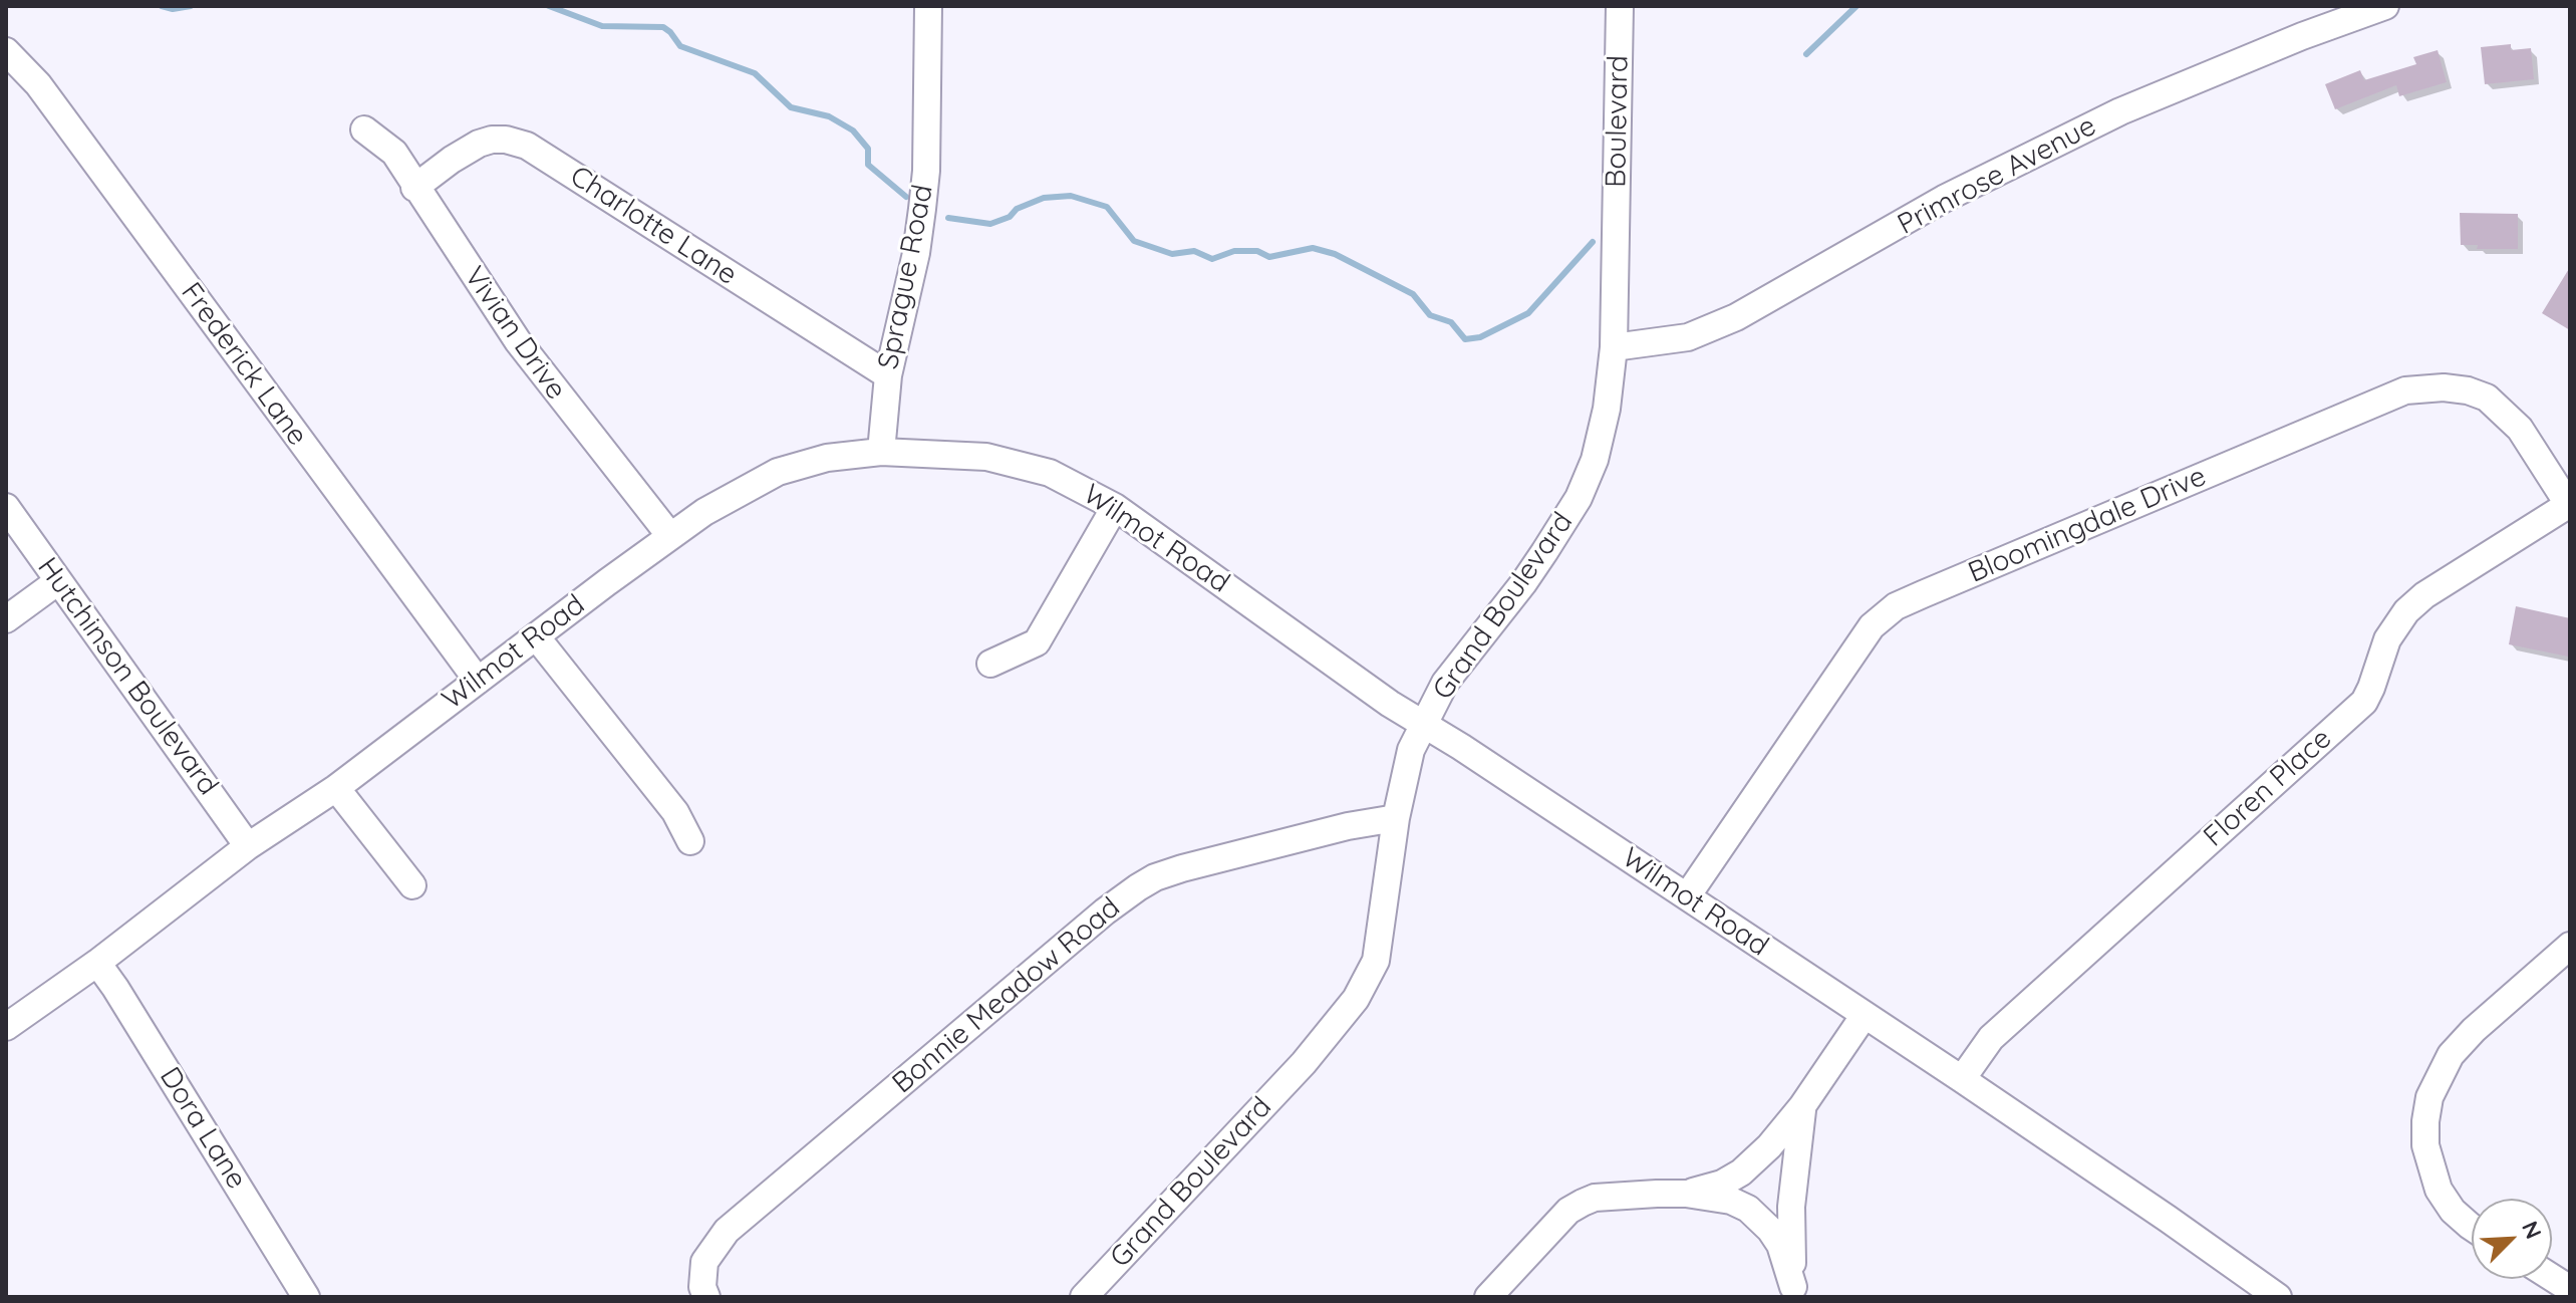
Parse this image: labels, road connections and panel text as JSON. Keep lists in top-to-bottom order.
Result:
{
  "streets": {
    "street": [
      "Boulevard",
      "Primrose Avenue",
      "Charlotte Lane",
      "Sprague Road",
      "Vivian Drive",
      "Frederick Lane",
      "Bloomingdale Drive",
      "Wilmot Road",
      "Grand Boulevard",
      "Hutchinson Boulevard",
      "Floren Place",
      "Bonnie Meadow Road",
      "Dora Lane"
    ]
  },
  "crossings": [
    ["Boulevard", "Grand Boulevard"],
    ["Primrose Avenue", "Grand Boulevard"],
    ["Charlotte Lane", "Sprague Road"],
    ["Charlotte Lane", "Vivian Drive"],
    ["Sprague Road", "Wilmot Road"],
    ["Vivian Drive", "Wilmot Road"],
    ["Frederick Lane", "Wilmot Road"],
    ["Bloomingdale Drive", "Wilmot Road"],
    ["Bloomingdale Drive", "Floren Place"],
    ["Wilmot Road", "Grand Boulevard"],
    ["Wilmot Road", "Hutchinson Boulevard"],
    ["Wilmot Road", "Floren Place"],
    ["Wilmot Road", "Dora Lane"],
    ["Grand Boulevard", "Bonnie Meadow Road"]
  ],
  "north": "top right"
}
